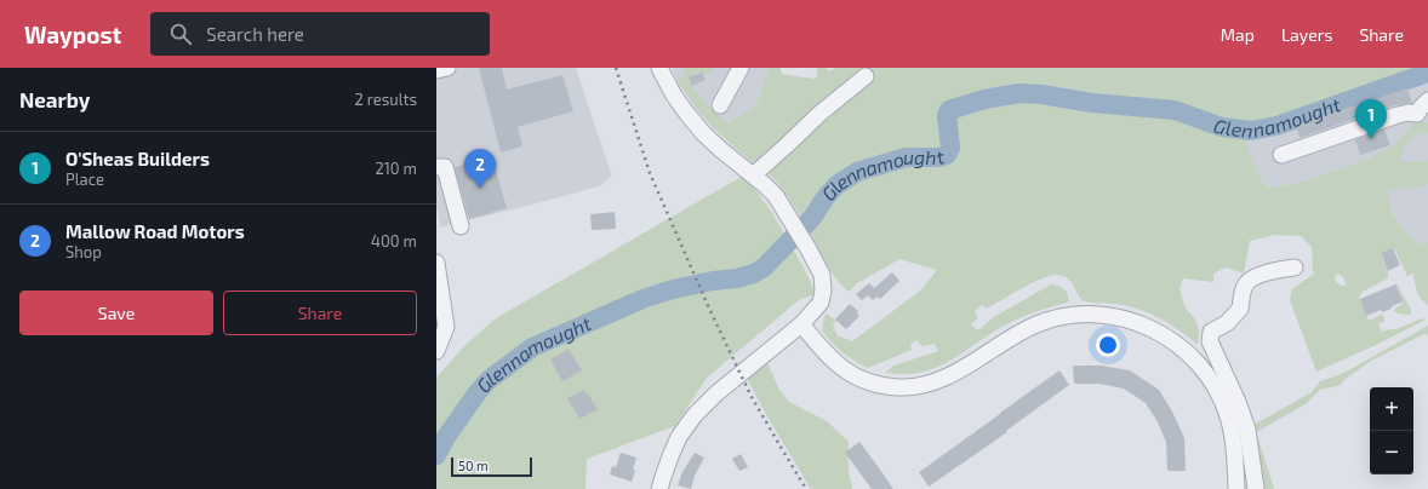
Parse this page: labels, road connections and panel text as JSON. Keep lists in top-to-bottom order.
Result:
{
  "water": ["Glennamought"],
  "scale_bar": "50 m",
  "page": {
    "header": "Waypost",
    "search": "Search here",
    "nav": ["Map", "Layers", "Share"],
    "heading": ["Nearby", "2 results"],
    "pins": ["1", "2"],
    "list": [
      {
        "mark": "1",
        "name": "O'Sheas Builders",
        "note": "Place",
        "value": "210 m"
      },
      {
        "mark": "2",
        "name": "Mallow Road Motors",
        "note": "Shop",
        "value": "400 m"
      }
    ],
    "buttons": ["Save", "Share"],
    "map_buttons": ["+", "−"],
    "scale": "50 m"
  }
}
